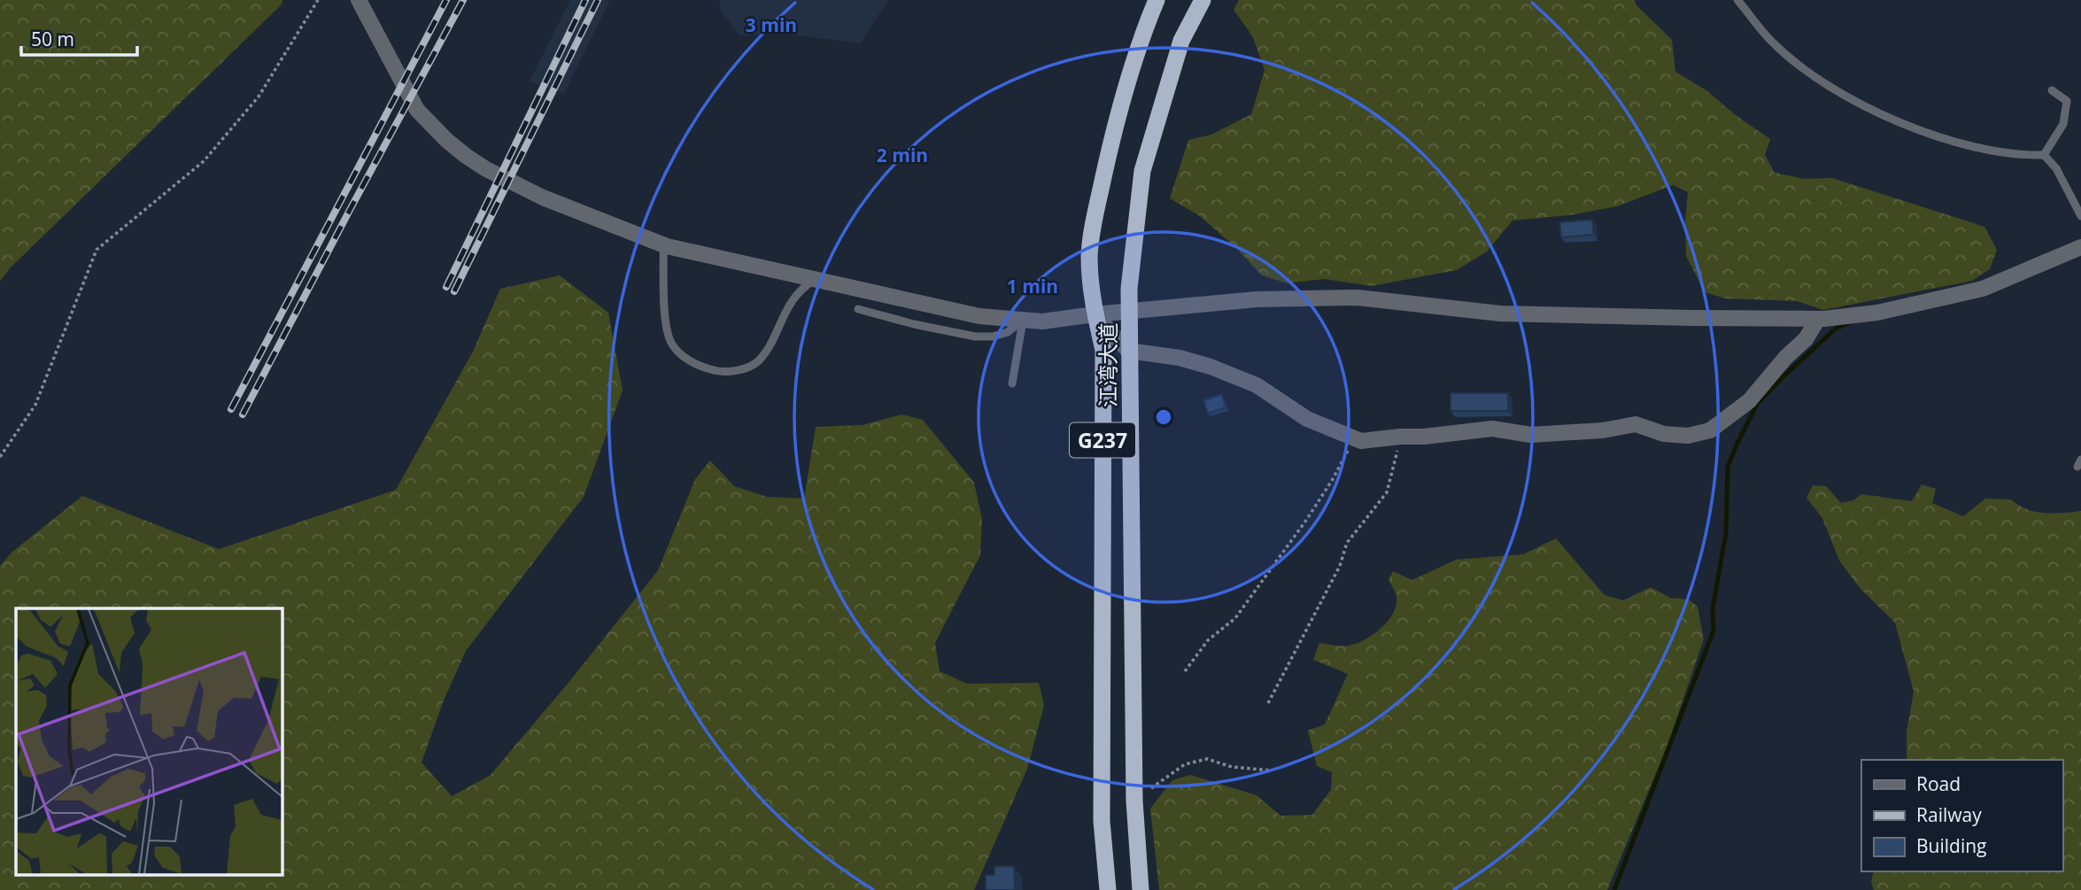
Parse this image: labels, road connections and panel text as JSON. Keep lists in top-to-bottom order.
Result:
{
  "streets": {
    "highway": ["江湾大道", "G237"]
  },
  "legend": ["Road", "Railway", "Building"],
  "scale_bar": "50 m",
  "rings": ["3 min", "2 min", "1 min"]
}
